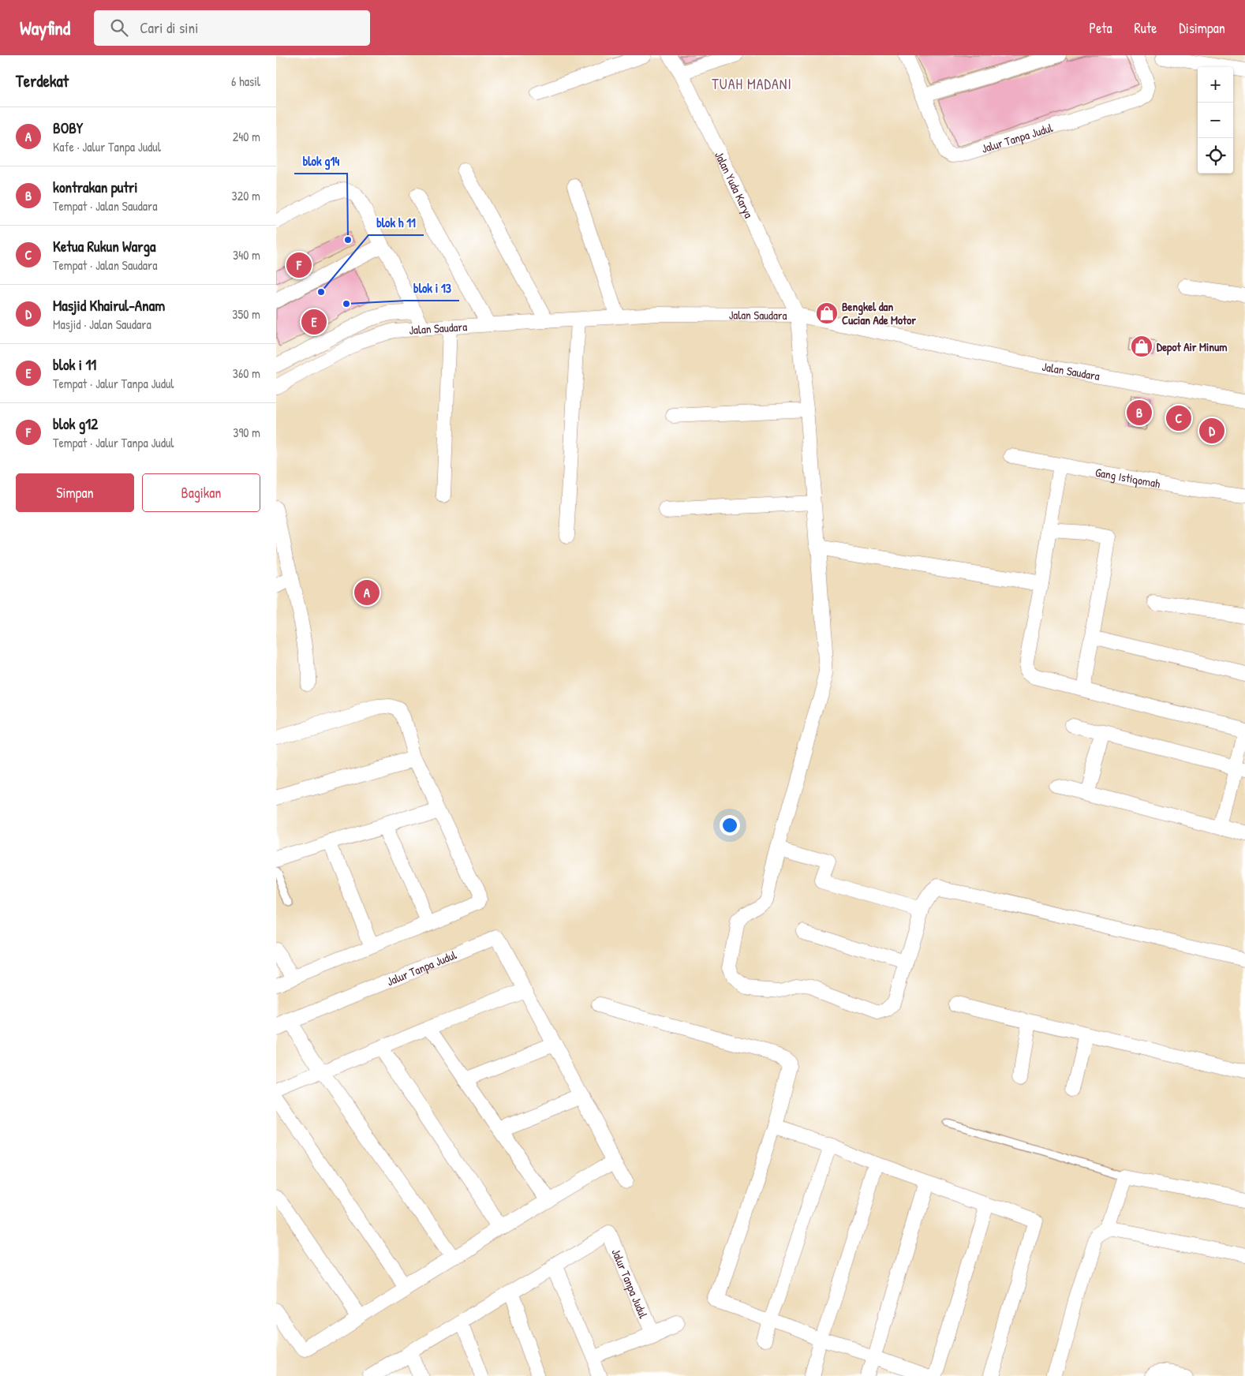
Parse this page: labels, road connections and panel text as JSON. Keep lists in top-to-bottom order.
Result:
{
  "streets": {
    "street": [
      "Jalur Tanpa Judul",
      "Jalan Yuda Karya",
      "Jalan Saudara",
      "Gang Istiqomah"
    ]
  },
  "crossings": [
    ["Jalan Yuda Karya", "Jalan Saudara"]
  ],
  "districts": ["TUAH MADANI"],
  "places": {
    "other": ["blok g14", "blok h 11", "blok i 13"],
    "shop": ["Bengkel dan Cucian Ade Motor", "Depot Air Minum"]
  },
  "page": {
    "header": "Wayfind",
    "search": "Cari di sini",
    "nav": ["Peta", "Rute", "Disimpan"],
    "heading": ["Terdekat", "6 hasil"],
    "map_buttons": ["+", "−"],
    "list": [
      {
        "mark": "A",
        "name": "BOBY",
        "note": "Kafe · Jalur Tanpa Judul",
        "value": "240 m"
      },
      {
        "mark": "B",
        "name": "kontrakan putri",
        "note": "Tempat · Jalan Saudara",
        "value": "320 m"
      },
      {
        "mark": "C",
        "name": "Ketua Rukun Warga",
        "note": "Tempat · Jalan Saudara",
        "value": "340 m"
      },
      {
        "mark": "D",
        "name": "Masjid Khairul-Anam",
        "note": "Masjid · Jalan Saudara",
        "value": "350 m"
      },
      {
        "mark": "E",
        "name": "blok i 11",
        "note": "Tempat · Jalur Tanpa Judul",
        "value": "360 m"
      },
      {
        "mark": "F",
        "name": "blok g12",
        "note": "Tempat · Jalur Tanpa Judul",
        "value": "390 m"
      }
    ],
    "pins": [
      "F",
      "E",
      "B",
      "C",
      "D",
      "A"
    ],
    "buttons": ["Simpan", "Bagikan"]
  }
}
